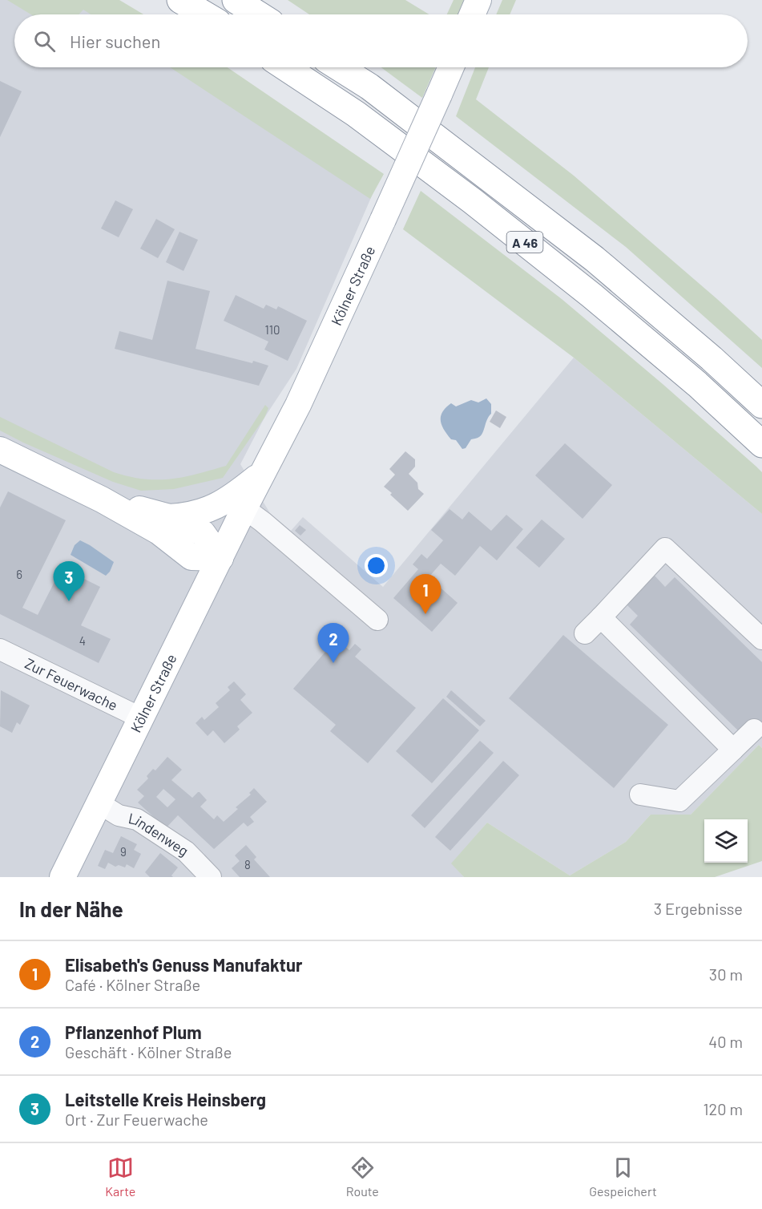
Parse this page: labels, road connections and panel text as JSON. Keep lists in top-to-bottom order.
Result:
{
  "streets": {
    "highway": ["A 46"],
    "main road": ["Kölner Straße"],
    "street": ["Zur Feuerwache", "Lindenweg"]
  },
  "crossings": [
    ["Kölner Straße", "Zur Feuerwache"],
    ["Kölner Straße", "Lindenweg"]
  ],
  "house_numbers": [
    "110",
    "6",
    "4",
    "9",
    "8"
  ],
  "page": {
    "search": "Hier suchen",
    "pins": ["3", "1", "2"],
    "heading": ["In der Nähe", "3 Ergebnisse"],
    "list": [
      {
        "mark": "1",
        "name": "Elisabeth's Genuss Manufaktur",
        "note": "Café · Kölner Straße",
        "value": "30 m"
      },
      {
        "mark": "2",
        "name": "Pflanzenhof Plum",
        "note": "Geschäft · Kölner Straße",
        "value": "40 m"
      },
      {
        "mark": "3",
        "name": "Leitstelle Kreis Heinsberg",
        "note": "Ort · Zur Feuerwache",
        "value": "120 m"
      }
    ],
    "nav": ["Karte", "Route", "Gespeichert"]
  }
}
